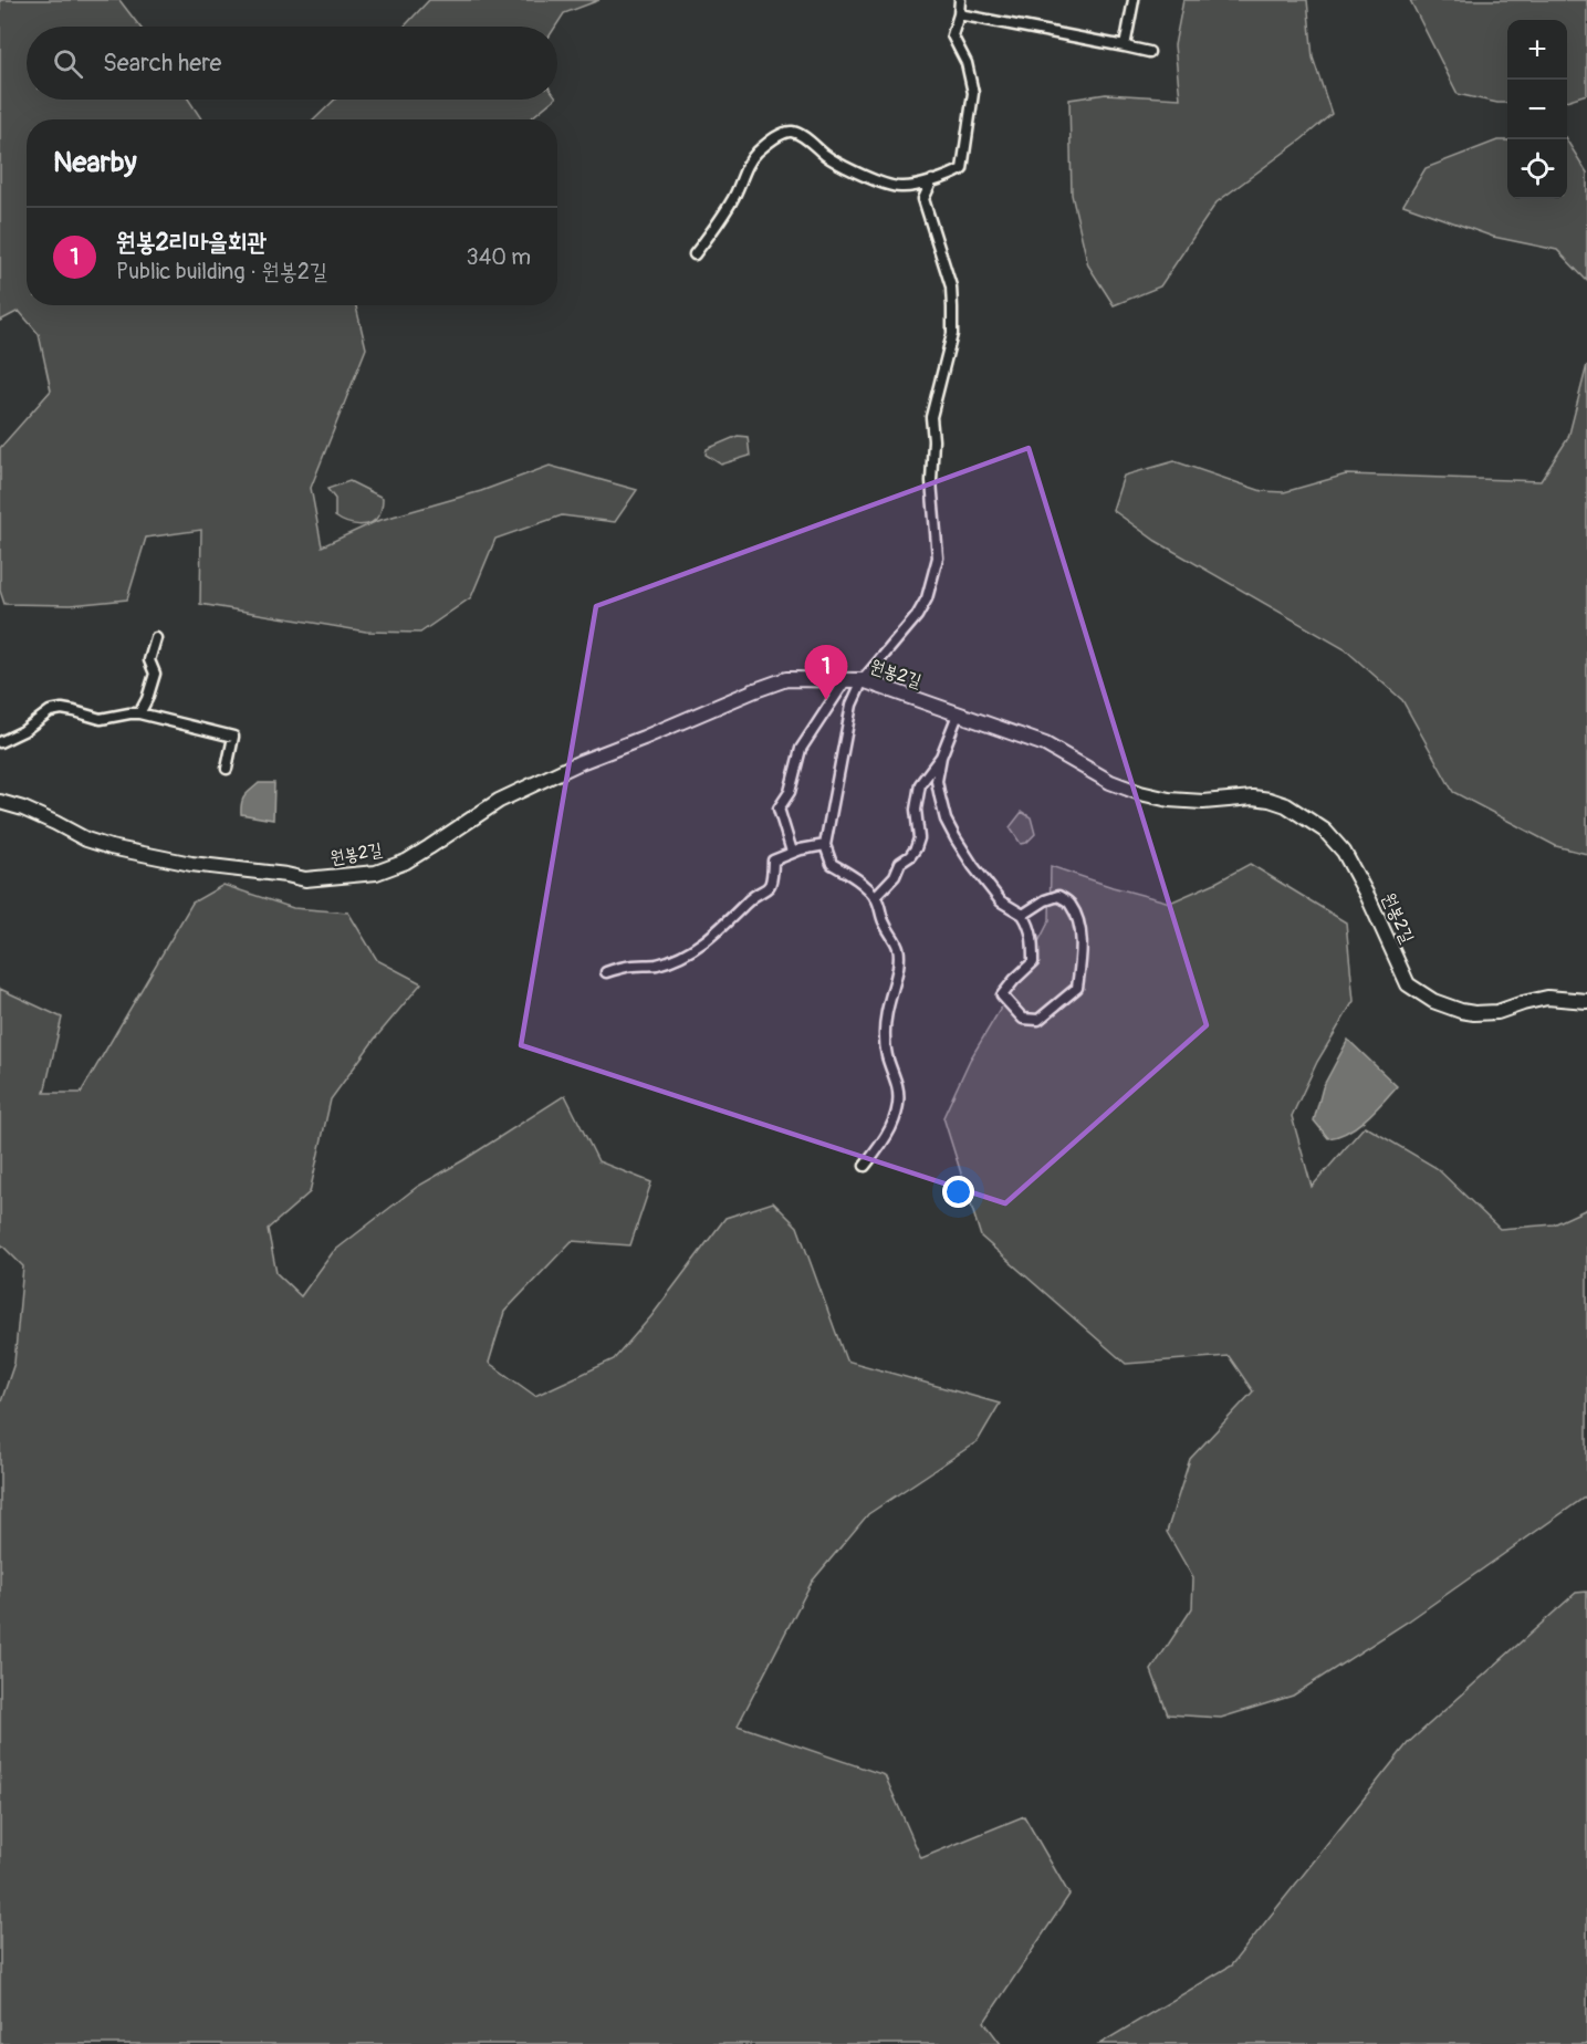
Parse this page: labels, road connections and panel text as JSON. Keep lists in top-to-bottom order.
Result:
{
  "streets": {
    "main road": ["원봉2길"]
  },
  "page": {
    "map_buttons": ["+", "−"],
    "search": "Search here",
    "heading": "Nearby",
    "list": [
      {
        "mark": "1",
        "name": "원봉2리마을회관",
        "note": "Public building · 원봉2길",
        "value": "340 m"
      }
    ],
    "pins": "1"
  }
}
